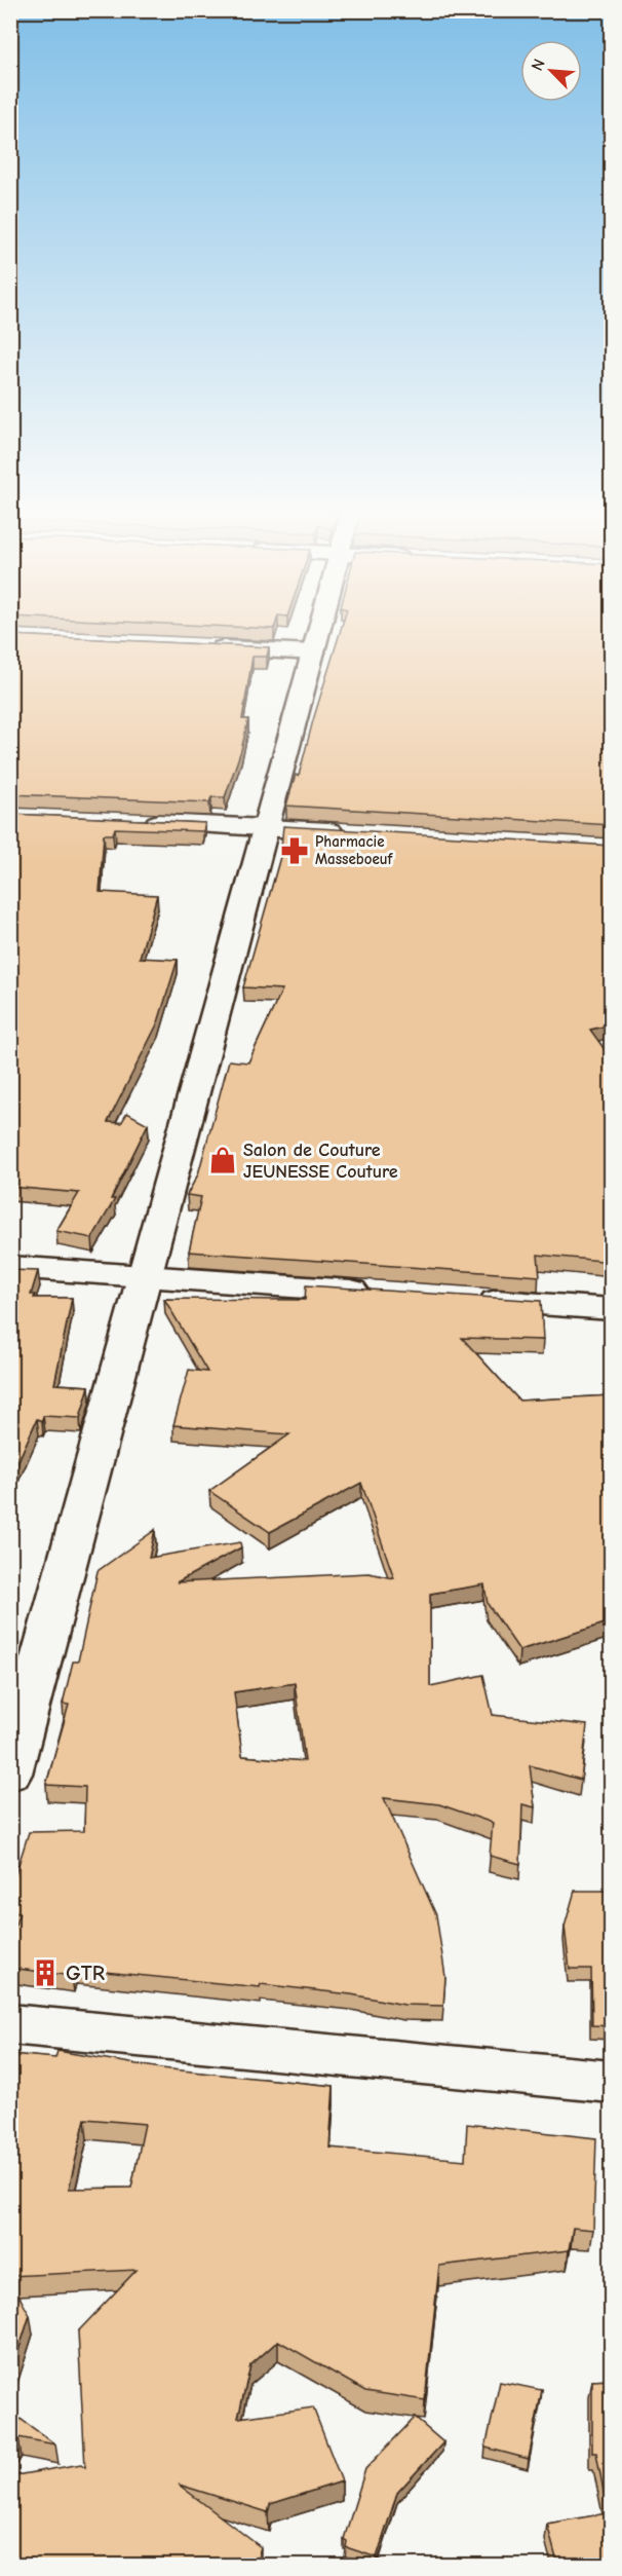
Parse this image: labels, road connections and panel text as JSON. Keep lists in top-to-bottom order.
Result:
{
  "places": {
    "pharmacy": ["Pharmacie Masseboeuf"],
    "shop": ["Salon de Couture JEUNESSE Couture"],
    "building": ["GTR"]
  },
  "north": "top left"
}
